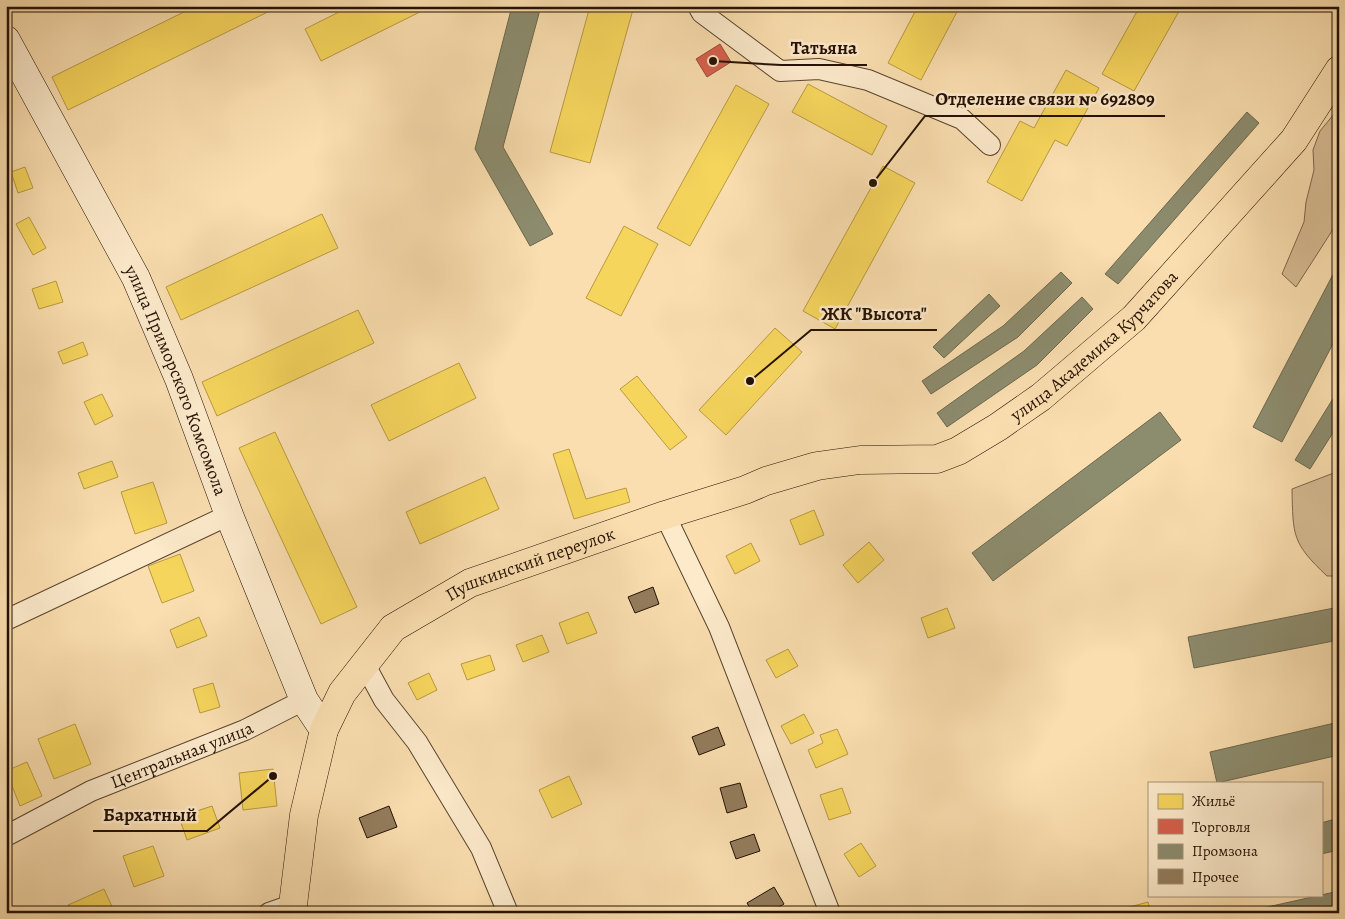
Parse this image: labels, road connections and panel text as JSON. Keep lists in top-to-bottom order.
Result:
{
  "streets": {
    "main road": ["улица Академика Курчатова", "Пушкинский переулок"],
    "street": ["улица Приморского Комсомола", "Центральная улица"]
  },
  "crossings": [
    ["улица Академика Курчатова", "Пушкинский переулок"],
    ["улица Приморского Комсомола", "Пушкинский переулок"],
    ["улица Приморского Комсомола", "Центральная улица"]
  ],
  "places": [
    "Татьяна",
    "Отделение связи № 692809",
    "ЖК \"Высота\"",
    "Бархатный"
  ],
  "legend": [
    "Жильё",
    "Торговля",
    "Промзона",
    "Прочее"
  ]
}
